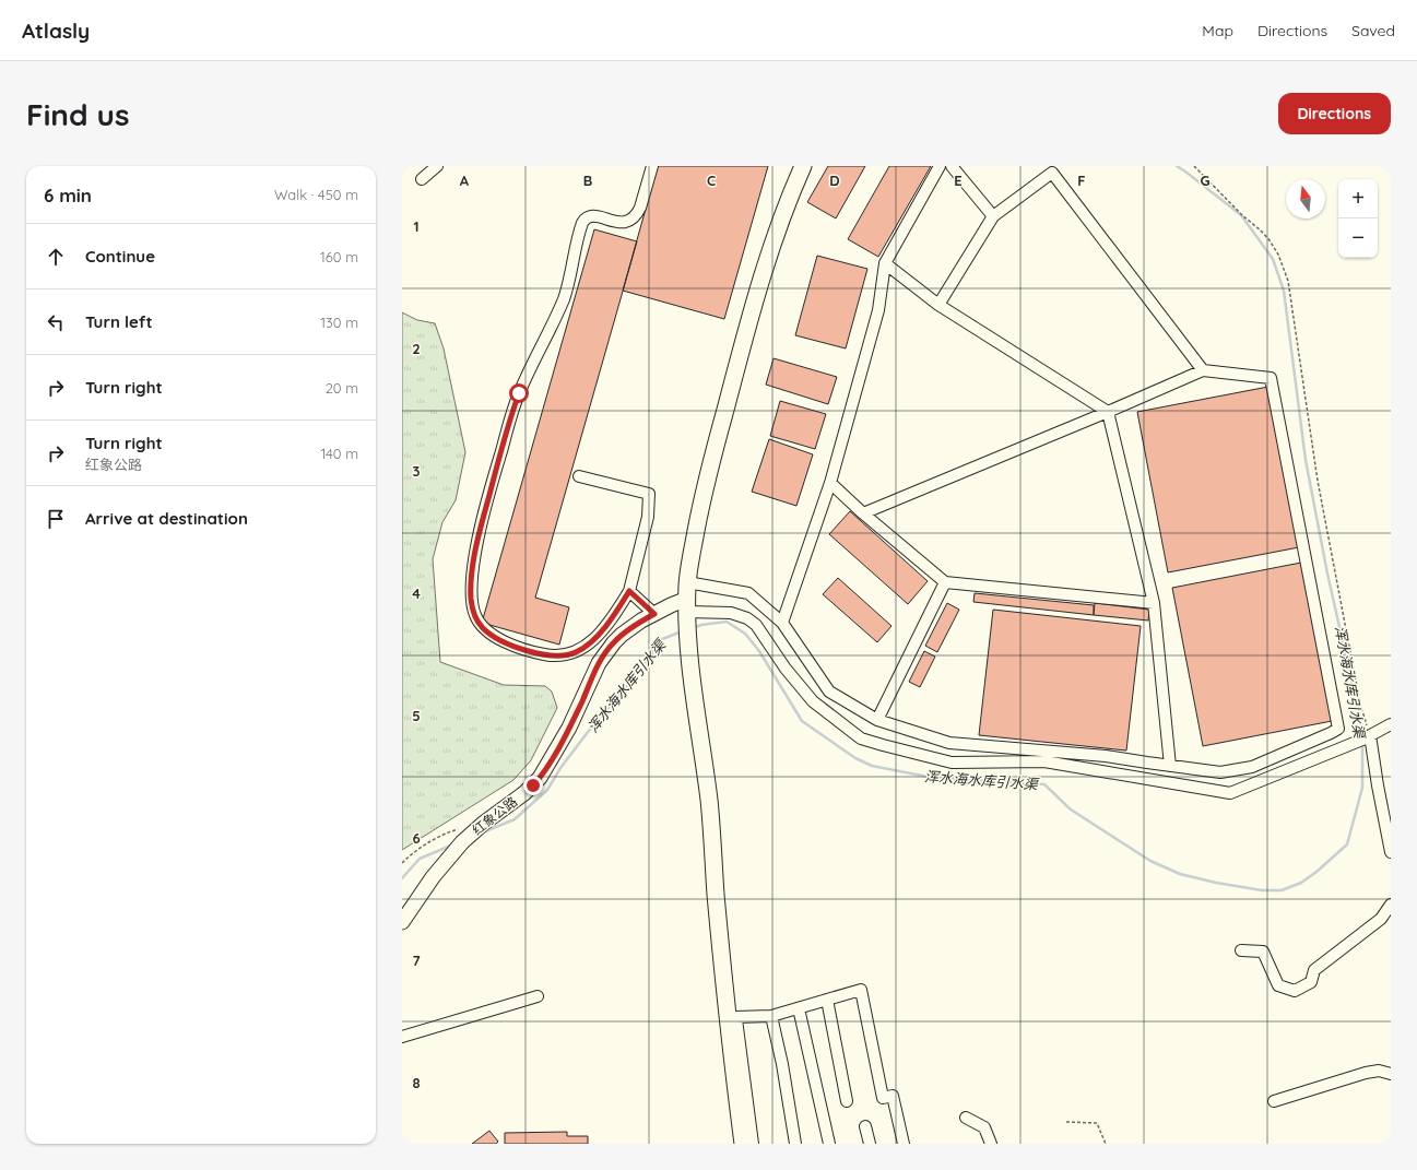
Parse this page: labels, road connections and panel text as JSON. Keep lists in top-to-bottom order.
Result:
{
  "streets": {
    "main road": ["红象公路"]
  },
  "water": ["浑水海水库引水渠"],
  "north": "top",
  "page": {
    "header": "Atlasly",
    "nav": ["Map", "Directions", "Saved"],
    "buttons": "Directions",
    "title": "Find us",
    "heading": ["6 min", "Walk · 450 m"],
    "map_buttons": ["+", "−"],
    "list": [
      ["Continue", "160 m"],
      ["Turn left", "130 m"],
      ["Turn right", "20 m"],
      ["Turn right", "红象公路", "140 m"],
      "Arrive at destination"
    ]
  },
  "grid": {
    "columns": [
      "A",
      "B",
      "C",
      "D",
      "E",
      "F",
      "G"
    ],
    "rows": [
      "1",
      "2",
      "3",
      "4",
      "5",
      "6",
      "7",
      "8"
    ]
  }
}
